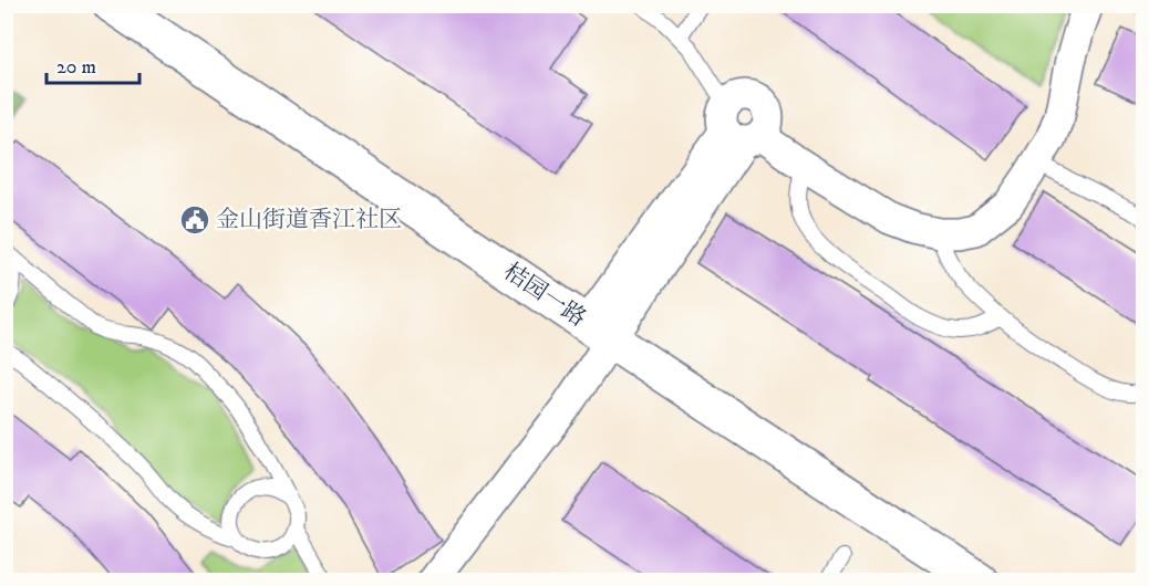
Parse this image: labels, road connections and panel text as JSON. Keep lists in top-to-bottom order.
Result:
{
  "streets": {
    "street": ["桔园一路"]
  },
  "places": {
    "public building": ["金山街道香江社区"]
  },
  "scale_bar": "20 m"
}
